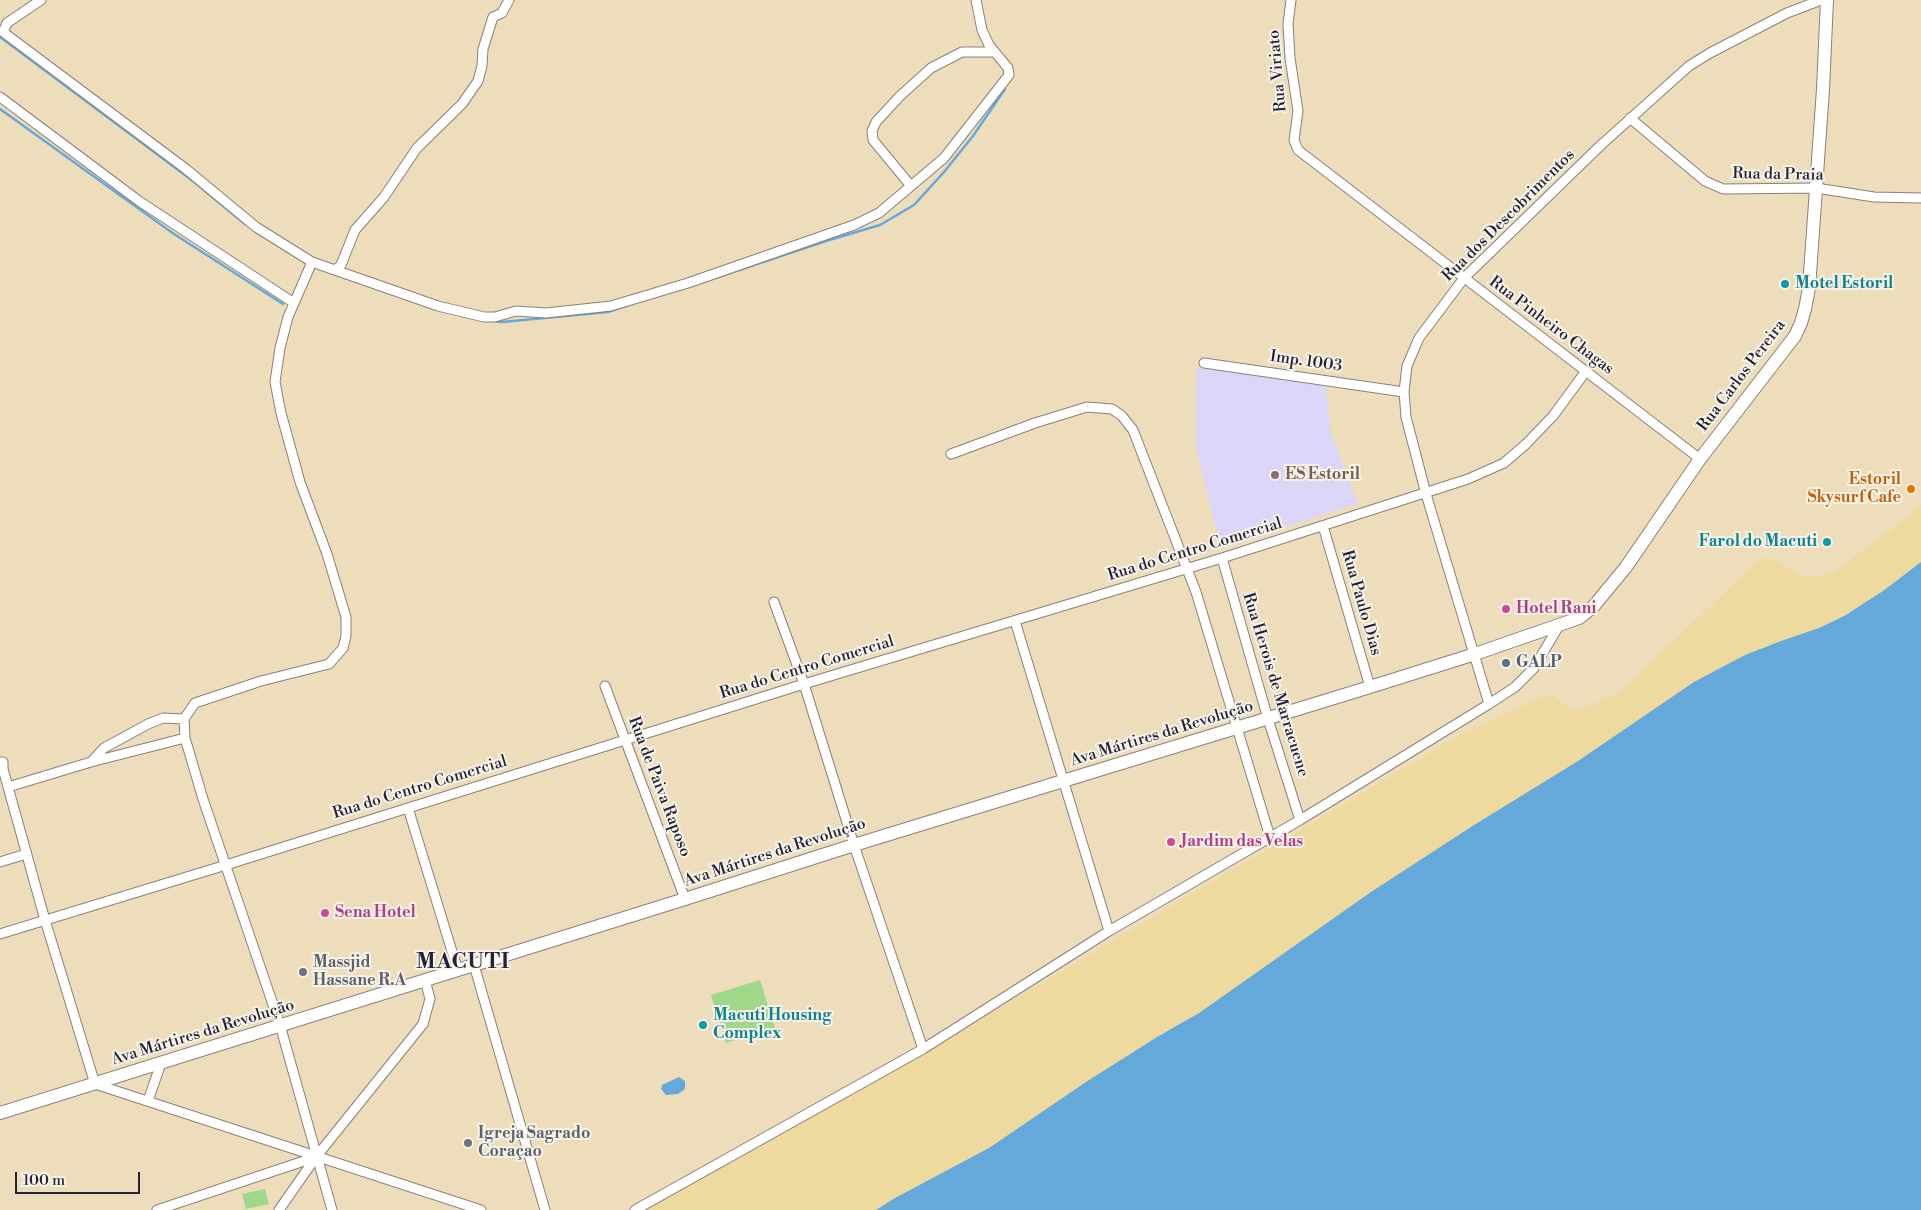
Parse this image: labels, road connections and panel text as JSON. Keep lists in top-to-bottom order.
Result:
{
  "streets": {
    "street": [
      "Rua Viriato",
      "Rua da Praia",
      "Rua dos Descobrimentos",
      "Rua Pinheiro Chagas",
      "Imp. 1003",
      "Rua Carlos Pereira",
      "Rua do Centro Comercial",
      "Rua Paulo Dias",
      "Rua Herois de Marracuene",
      "Ava Mártires da Revolução",
      "Rua de Paiva Raposo"
    ]
  },
  "crossings": [
    ["Rua Viriato", "Rua Pinheiro Chagas"],
    ["Rua da Praia", "Rua dos Descobrimentos"],
    ["Rua da Praia", "Rua Carlos Pereira"],
    ["Rua dos Descobrimentos", "Rua Pinheiro Chagas"],
    ["Rua dos Descobrimentos", "Imp. 1003"],
    ["Rua dos Descobrimentos", "Rua do Centro Comercial"],
    ["Rua dos Descobrimentos", "Ava Mártires da Revolução"],
    ["Rua Pinheiro Chagas", "Rua Carlos Pereira"],
    ["Rua Pinheiro Chagas", "Rua do Centro Comercial"],
    ["Rua Carlos Pereira", "Ava Mártires da Revolução"],
    ["Rua do Centro Comercial", "Rua Paulo Dias"],
    ["Rua do Centro Comercial", "Rua Herois de Marracuene"],
    ["Rua do Centro Comercial", "Rua de Paiva Raposo"],
    ["Rua Paulo Dias", "Ava Mártires da Revolução"],
    ["Rua Herois de Marracuene", "Ava Mártires da Revolução"],
    ["Ava Mártires da Revolução", "Rua de Paiva Raposo"]
  ],
  "districts": ["MACUTI"],
  "places": [
    "Motel Estoril",
    "ES Estoril",
    "Estoril Skysurf Cafe",
    "Farol do Macuti",
    "Hotel Rani",
    "GALP",
    "Jardim das Velas",
    "Sena Hotel",
    "Massjid Hassane R.A",
    "Macuti Housing Complex",
    "Igreja Sagrado Coraçao"
  ],
  "scale_bar": "100 m"
}
